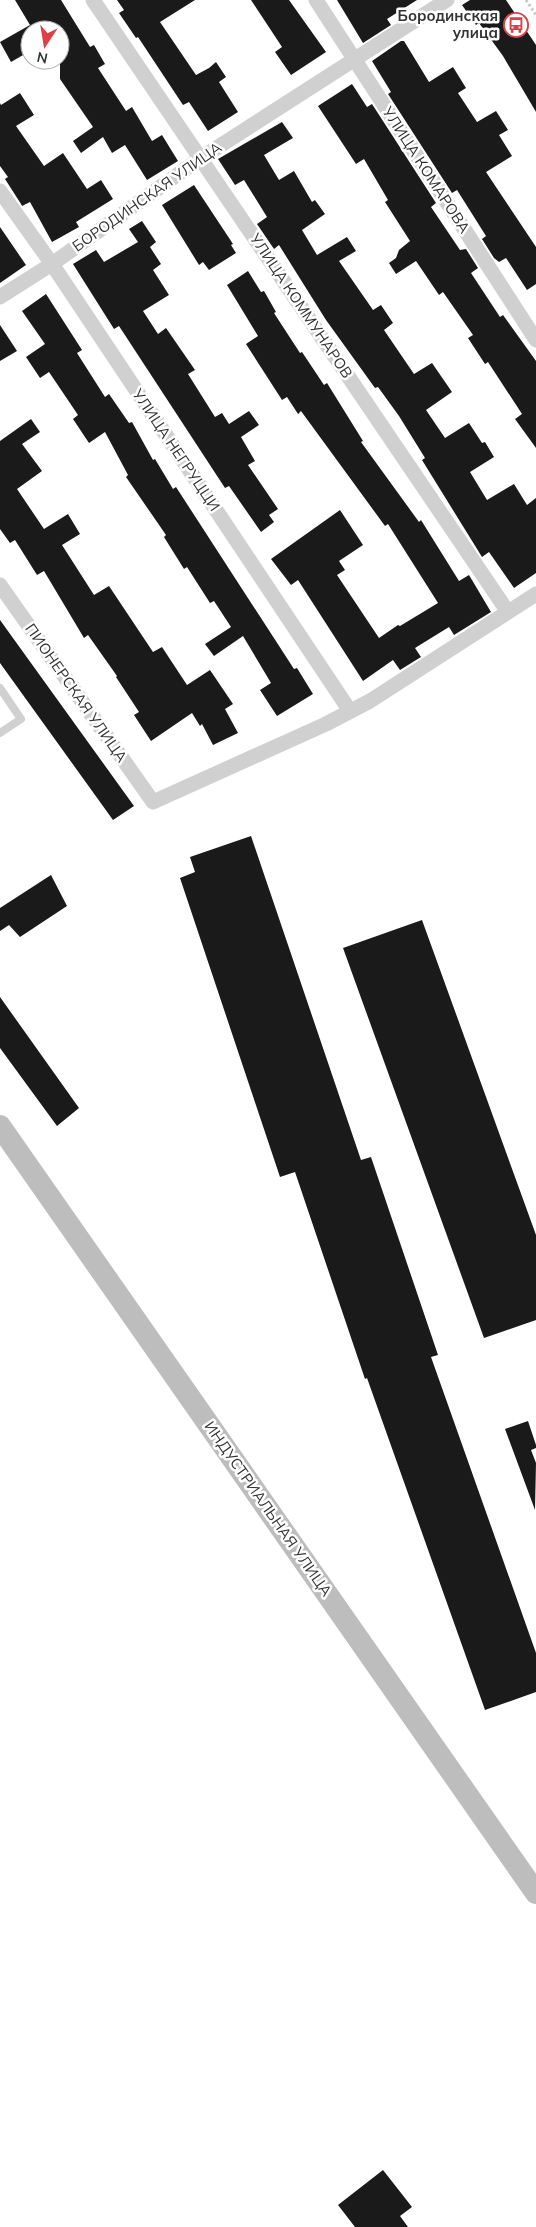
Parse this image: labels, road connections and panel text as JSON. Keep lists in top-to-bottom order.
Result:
{
  "streets": {
    "main road": ["ИНДУСТРИАЛЬНАЯ УЛИЦА"],
    "street": [
      "УЛИЦА КОМАРОВА",
      "БОРОДИНСКАЯ УЛИЦА",
      "УЛИЦА КОММУНАРОВ",
      "УЛИЦА НЕГРУЦЦИ",
      "ПИОНЕРСКАЯ УЛИЦА"
    ]
  },
  "crossings": [
    ["УЛИЦА КОМАРОВА", "БОРОДИНСКАЯ УЛИЦА"],
    ["БОРОДИНСКАЯ УЛИЦА", "УЛИЦА КОММУНАРОВ"],
    ["БОРОДИНСКАЯ УЛИЦА", "УЛИЦА НЕГРУЦЦИ"],
    ["УЛИЦА НЕГРУЦЦИ", "ПИОНЕРСКАЯ УЛИЦА"]
  ],
  "places": {
    "bus stop": ["Бородинская улица"]
  },
  "north": "bottom"
}
